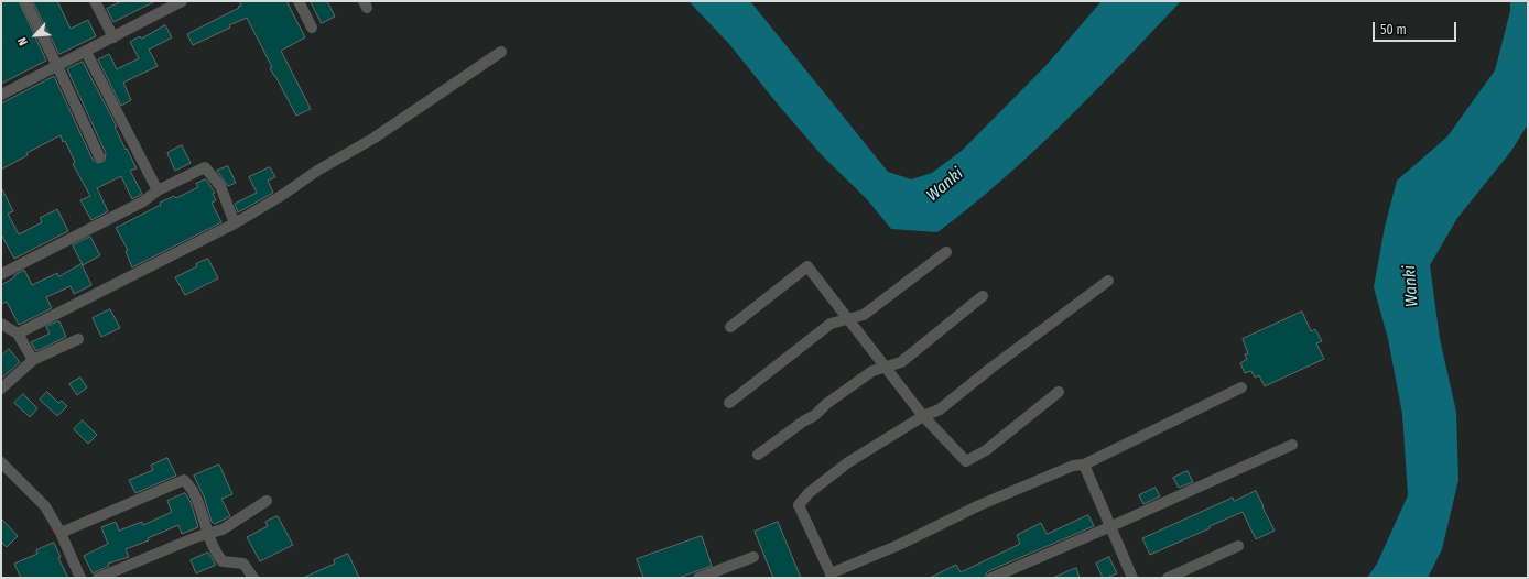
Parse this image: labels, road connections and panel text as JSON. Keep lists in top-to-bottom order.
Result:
{
  "water": ["Wanki"],
  "scale_bar": "50 m",
  "north": "bottom left"
}
